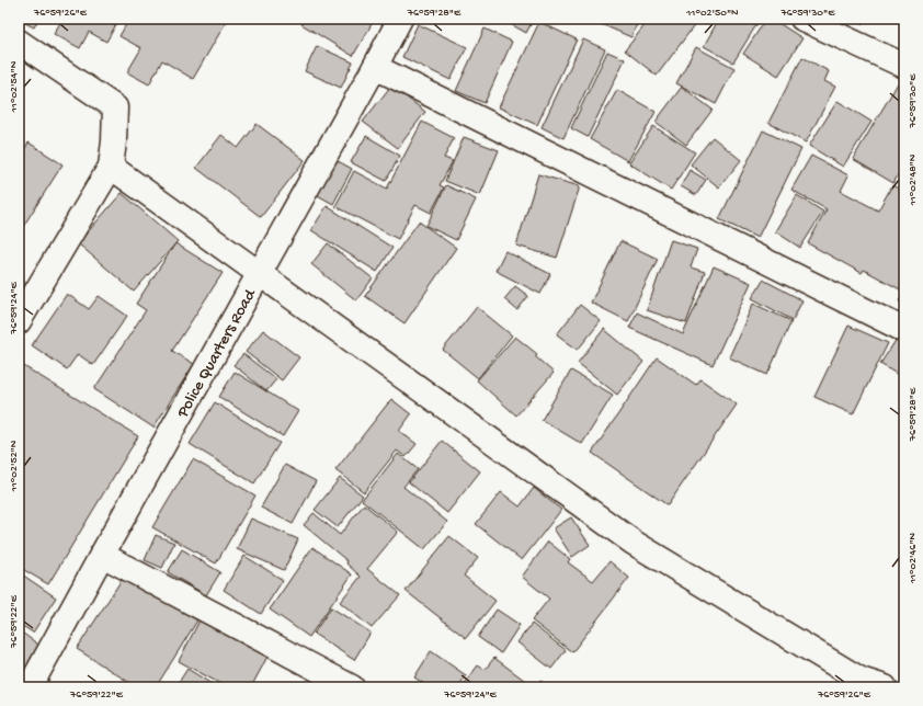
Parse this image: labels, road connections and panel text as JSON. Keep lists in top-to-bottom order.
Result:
{
  "streets": {
    "street": ["Police Quarters Road"]
  },
  "coordinates": [
    "76°59'26\"E",
    "76°59'28\"E",
    "11°02'50\"N",
    "76°59'30\"E",
    "11°02'54\"N",
    "11°02'48\"N",
    "76°59'24\"E",
    "11°02'52\"N",
    "11°02'46\"N",
    "76°59'22\"E"
  ]
}
